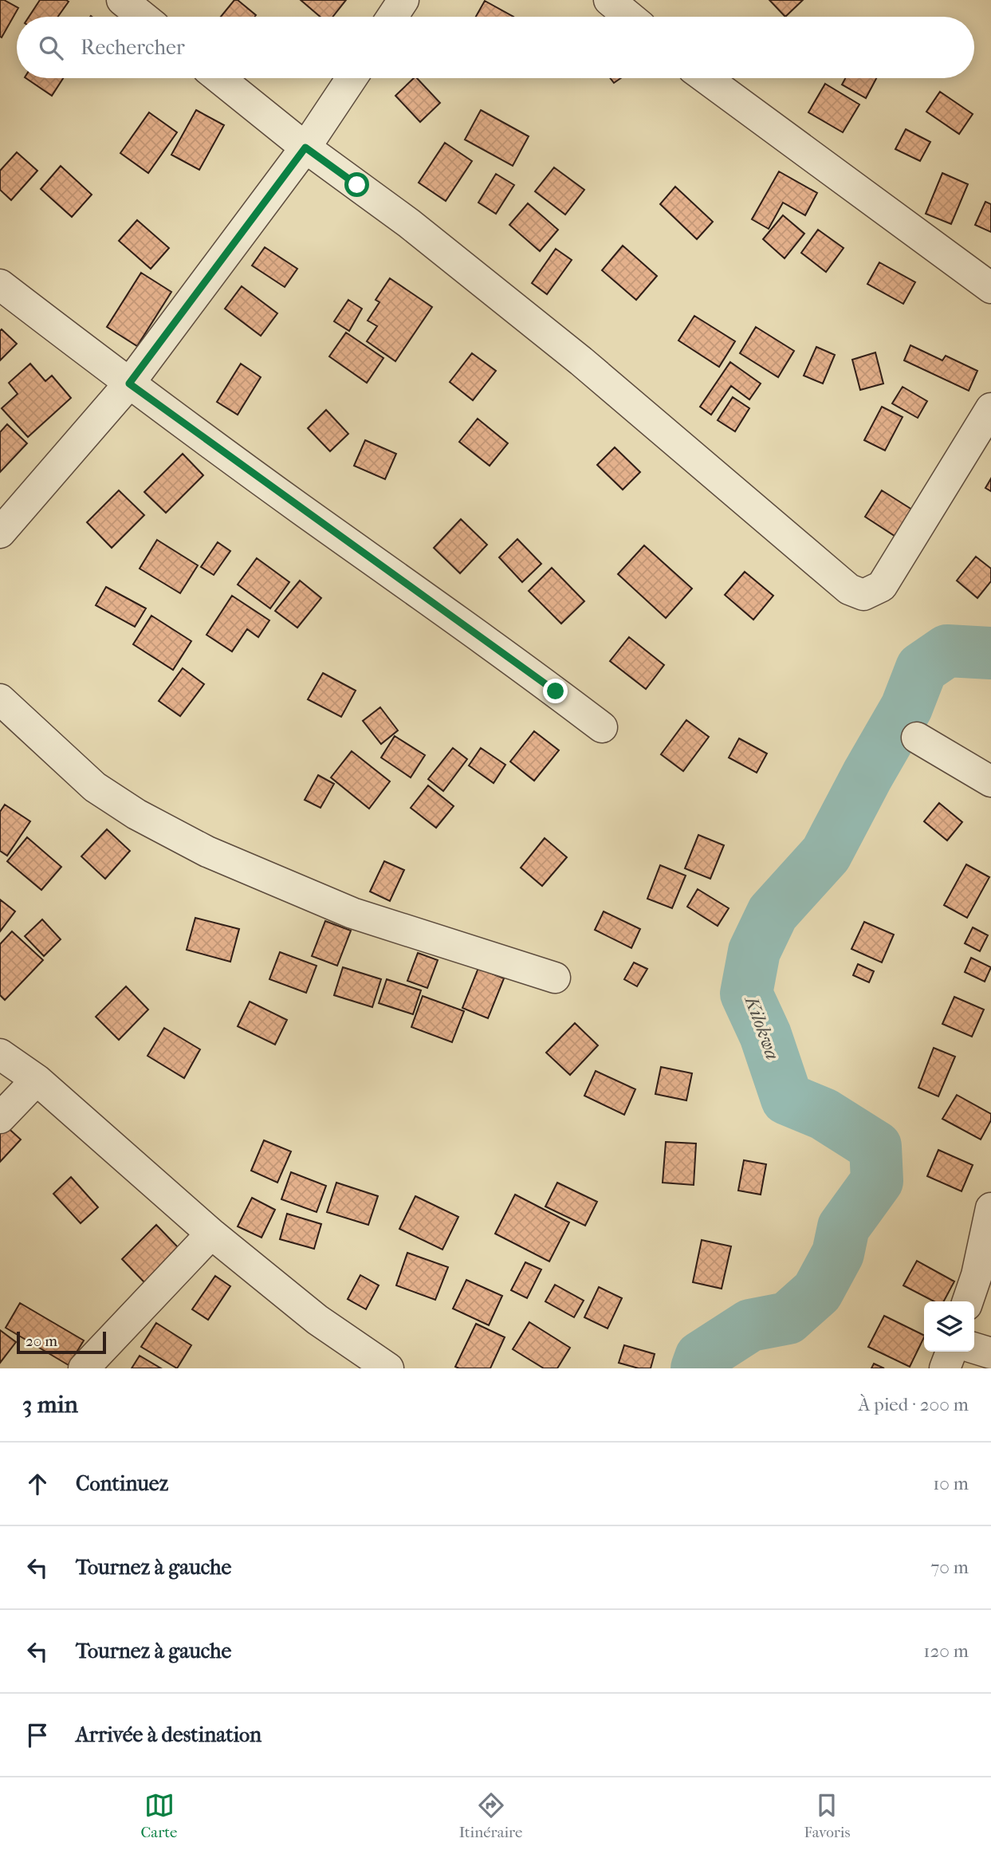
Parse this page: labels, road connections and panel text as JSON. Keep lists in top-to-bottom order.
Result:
{
  "water": ["Kilokwa"],
  "scale_bar": "20 m",
  "page": {
    "search": "Rechercher",
    "scale": "20 m",
    "heading": ["3 min", "À pied · 200 m"],
    "list": [
      ["Continuez", "10 m"],
      ["Tournez à gauche", "70 m"],
      ["Tournez à gauche", "120 m"],
      "Arrivée à destination"
    ],
    "nav": ["Carte", "Itinéraire", "Favoris"]
  }
}
